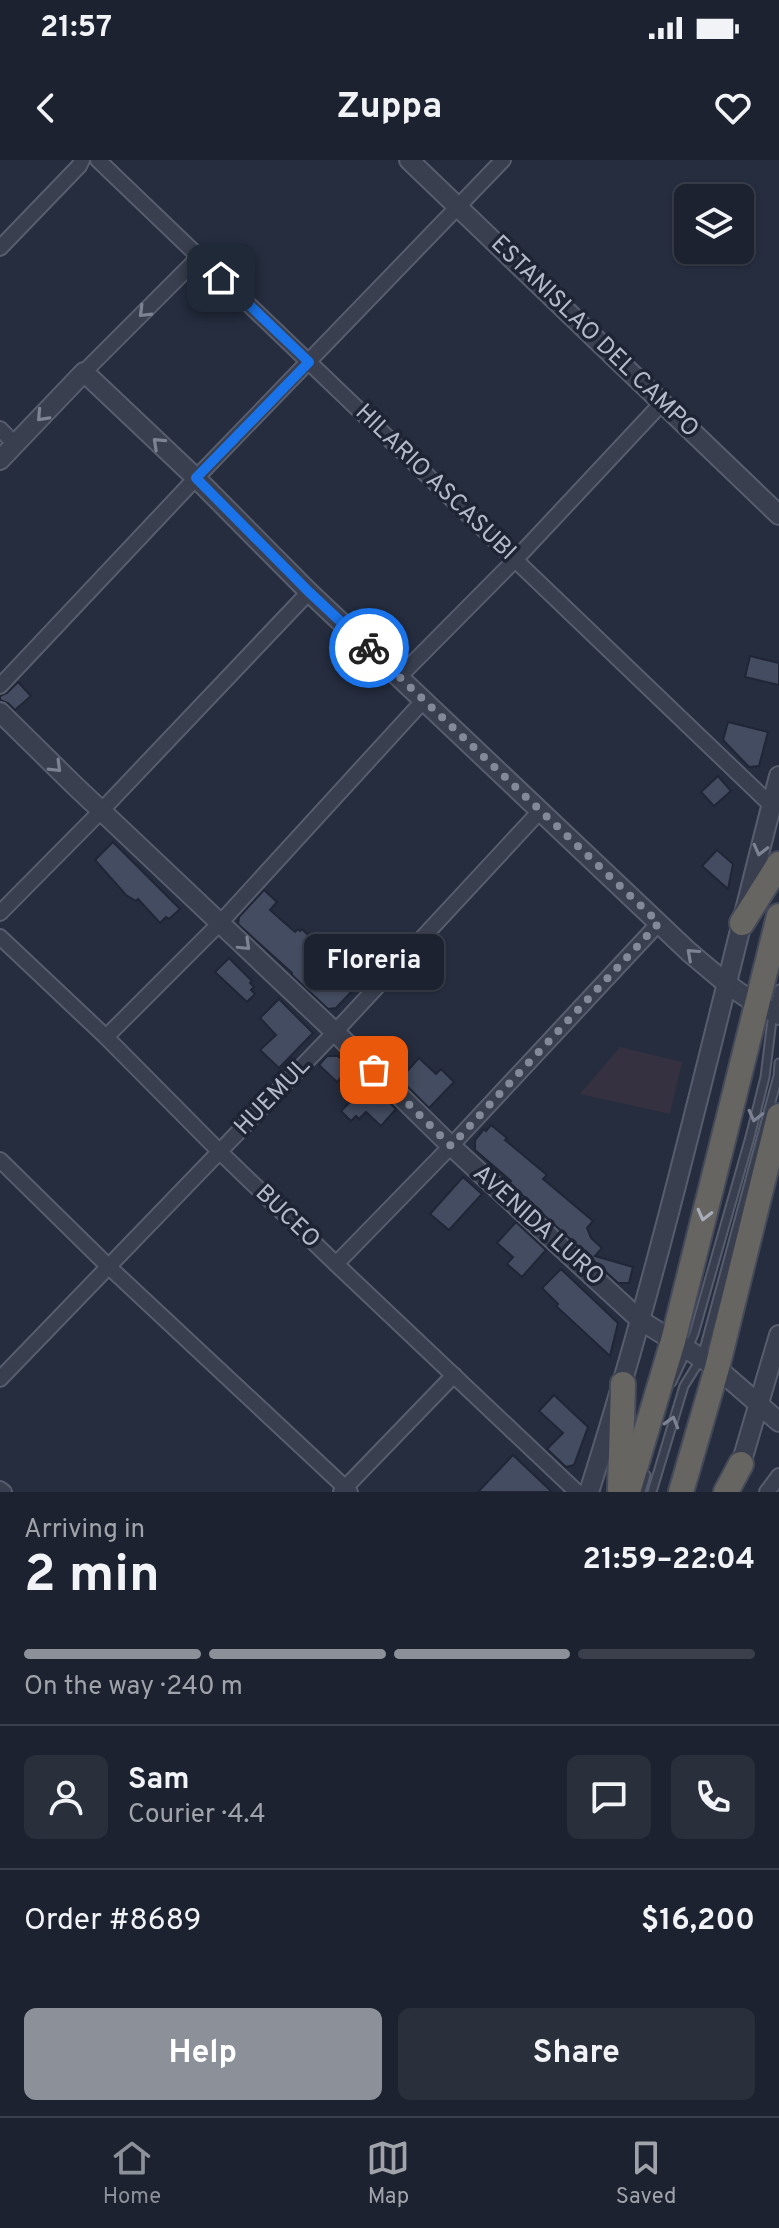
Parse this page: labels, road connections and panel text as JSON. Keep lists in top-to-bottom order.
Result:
{
  "streets": {
    "street": [
      "ESTANISLAO DEL CAMPO",
      "HILARIO ASCASUBI",
      "HUEMUL",
      "BUCEO",
      "AVENIDA LURO"
    ]
  },
  "crossings": [
    ["HUEMUL", "BUCEO"],
    ["HUEMUL", "AVENIDA LURO"]
  ],
  "places": ["Floreria"],
  "page": {
    "status": "21:57",
    "header": "Zuppa",
    "bubble": "Floreria",
    "heading": ["2 min", "Arriving in", "21:59–22:04"],
    "panel": [
      "Sam",
      "Courier · 4.4",
      "Order #8689",
      "$16,200"
    ],
    "bar": "On the way · 240 m",
    "buttons": ["Help", "Share"],
    "tabs": ["Home", "Map", "Saved"]
  }
}
